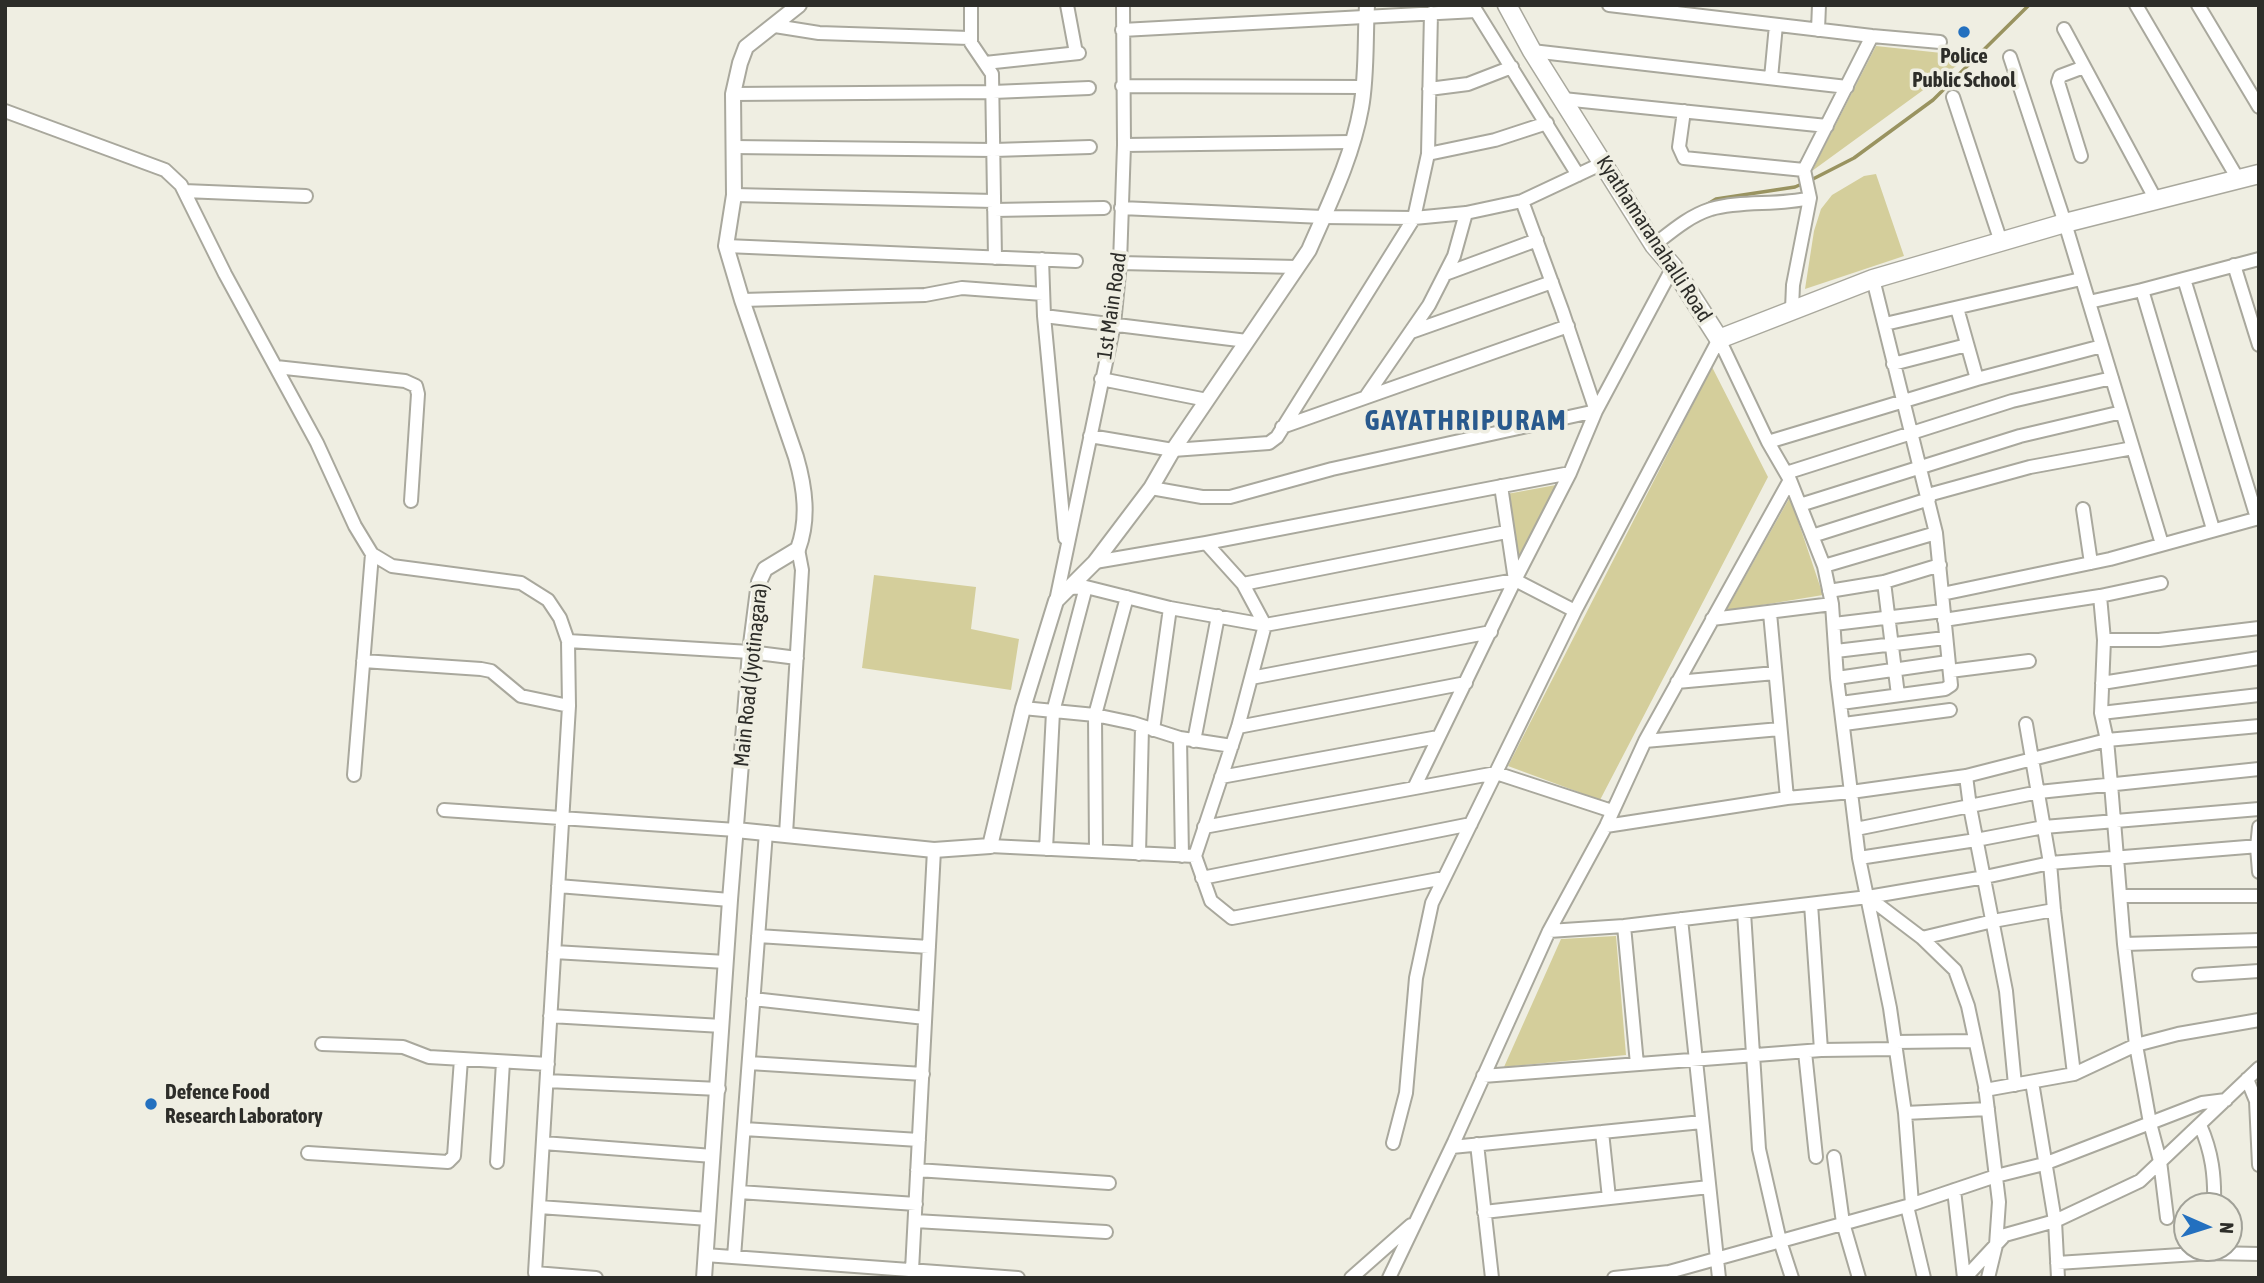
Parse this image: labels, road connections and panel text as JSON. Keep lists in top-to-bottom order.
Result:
{
  "streets": {
    "main road": ["Kyathamaranahalli Road"],
    "street": ["1st Main Road", "Main Road (Jyotinagara)"]
  },
  "districts": ["GAYATHRIPURAM"],
  "places": ["Police Public School", "Defence Food Research Laboratory"],
  "north": "right"
}
